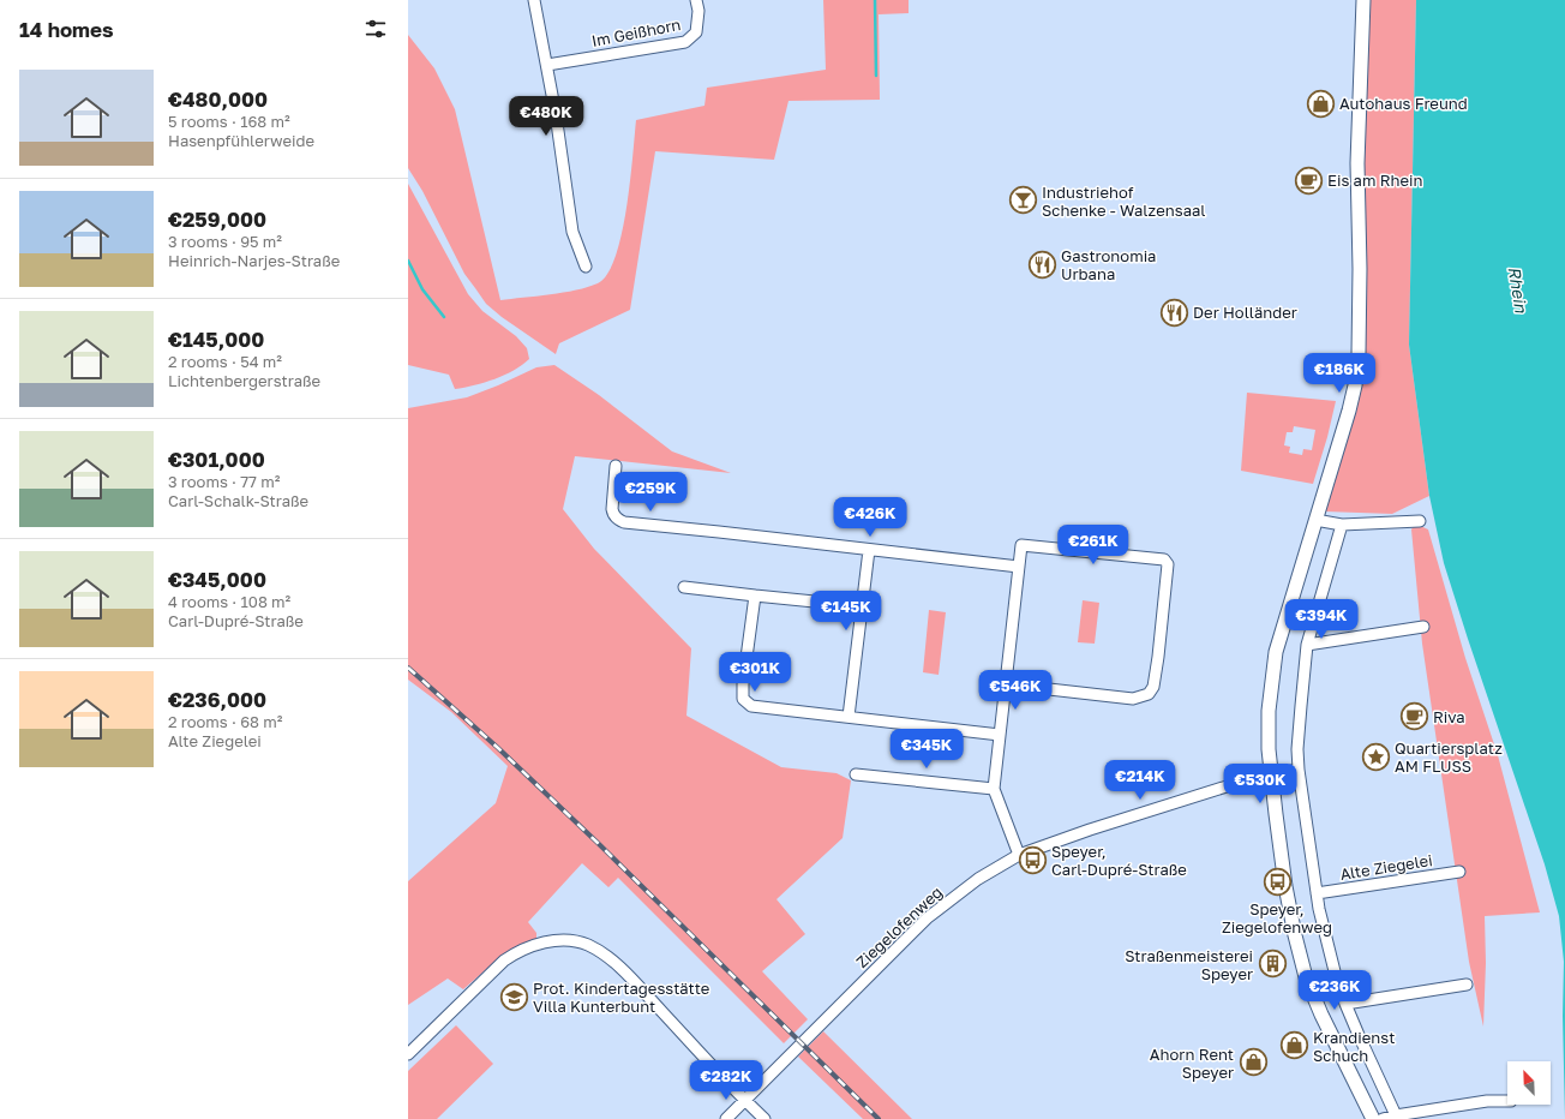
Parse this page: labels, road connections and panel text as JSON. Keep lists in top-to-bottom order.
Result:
{
  "streets": {
    "street": ["Im Geißhorn", "Alte Ziegelei", "Ziegelofenweg"]
  },
  "water": ["Rhein"],
  "places": {
    "shop": ["Autohaus Freund", "Krandienst Schuch", "Ahorn Rent Speyer"],
    "cafe": ["Eis am Rhein", "Riva"],
    "bar": ["Industriehof Schenke - Walzensaal"],
    "restaurant": ["Gastronomia Urbana", "Der Holländer"],
    "place": ["Quartiersplatz AM FLUSS"],
    "bus stop": ["Speyer, Carl-Dupré-Straße", "Speyer, Ziegelofenweg"],
    "building": ["Straßenmeisterei Speyer"],
    "school or university": ["Prot. Kindertagesstätte Villa Kunterbunt"]
  },
  "north": "top left",
  "page": {
    "heading": "14 homes",
    "list": [
      {
        "name": "€480,000",
        "note": "5 rooms · 168 m² · Hasenpfühlerweide"
      },
      {
        "name": "€259,000",
        "note": "3 rooms · 95 m² · Heinrich-Narjes-Straße"
      },
      {
        "name": "€145,000",
        "note": "2 rooms · 54 m² · Lichtenbergerstraße"
      },
      {
        "name": "€301,000",
        "note": "3 rooms · 77 m² · Carl-Schalk-Straße"
      },
      {
        "name": "€345,000",
        "note": "4 rooms · 108 m² · Carl-Dupré-Straße"
      },
      {
        "name": "€236,000",
        "note": "2 rooms · 68 m² · Alte Ziegelei"
      }
    ],
    "price": [
      "€480K",
      "€186K",
      "€259K",
      "€426K",
      "€261K",
      "€145K",
      "€394K",
      "€301K",
      "€546K",
      "€345K",
      "€214K",
      "€530K",
      "€236K",
      "€282K"
    ]
  }
}
